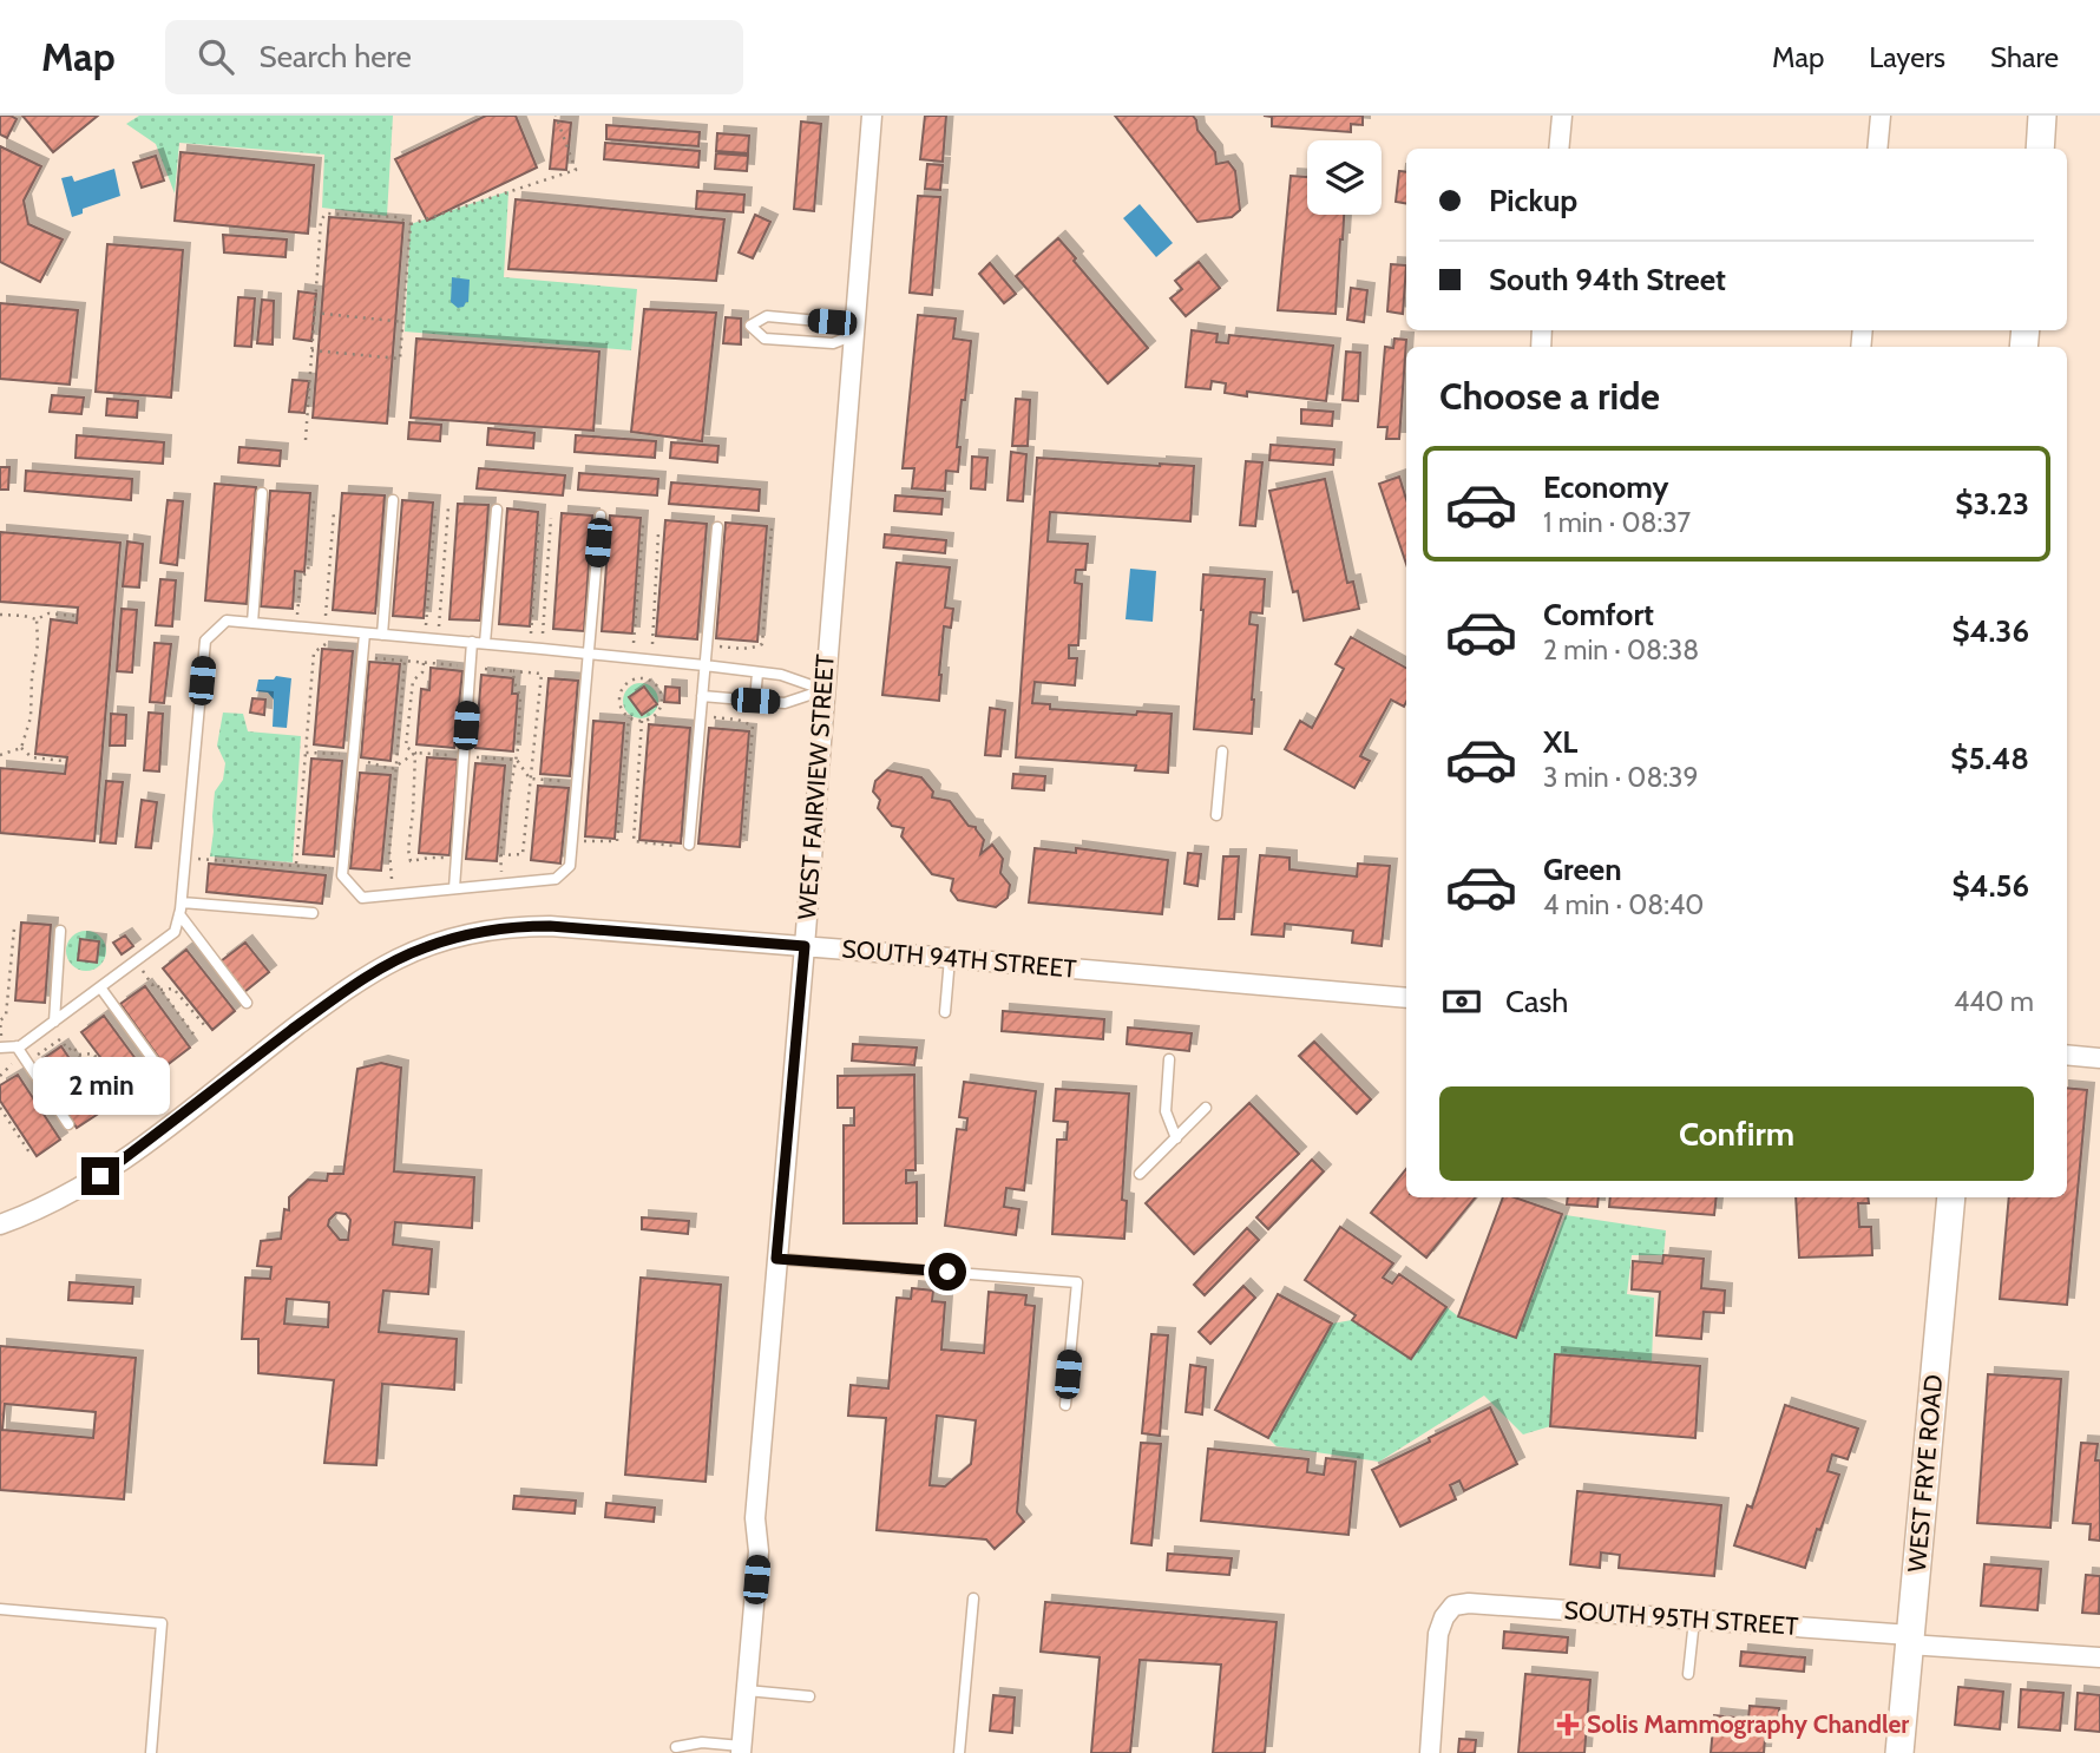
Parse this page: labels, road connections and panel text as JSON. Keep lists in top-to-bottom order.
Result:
{
  "streets": {
    "street": [
      "WEST FAIRVIEW STREET",
      "SOUTH 94TH STREET",
      "WEST FRYE ROAD",
      "SOUTH 95TH STREET"
    ]
  },
  "crossings": [
    ["WEST FAIRVIEW STREET", "SOUTH 94TH STREET"],
    ["WEST FRYE ROAD", "SOUTH 95TH STREET"]
  ],
  "places": {
    "health": ["Solis Mammography Chandler"]
  },
  "page": {
    "header": "Map",
    "search": "Search here",
    "nav": ["Map", "Layers", "Share"],
    "banner": ["Pickup", "South 94th Street"],
    "heading": "Choose a ride",
    "list": [
      {
        "name": "Economy",
        "note": "1 min · 08:37",
        "value": "$3.23"
      },
      {
        "name": "Comfort",
        "note": "2 min · 08:38",
        "value": "$4.36"
      },
      {
        "name": "XL",
        "note": "3 min · 08:39",
        "value": "$5.48"
      },
      {
        "name": "Green",
        "note": "4 min · 08:40",
        "value": "$4.56"
      }
    ],
    "pay": ["Cash", "440 m"],
    "bubble": "2 min",
    "buttons": "Confirm"
  }
}
